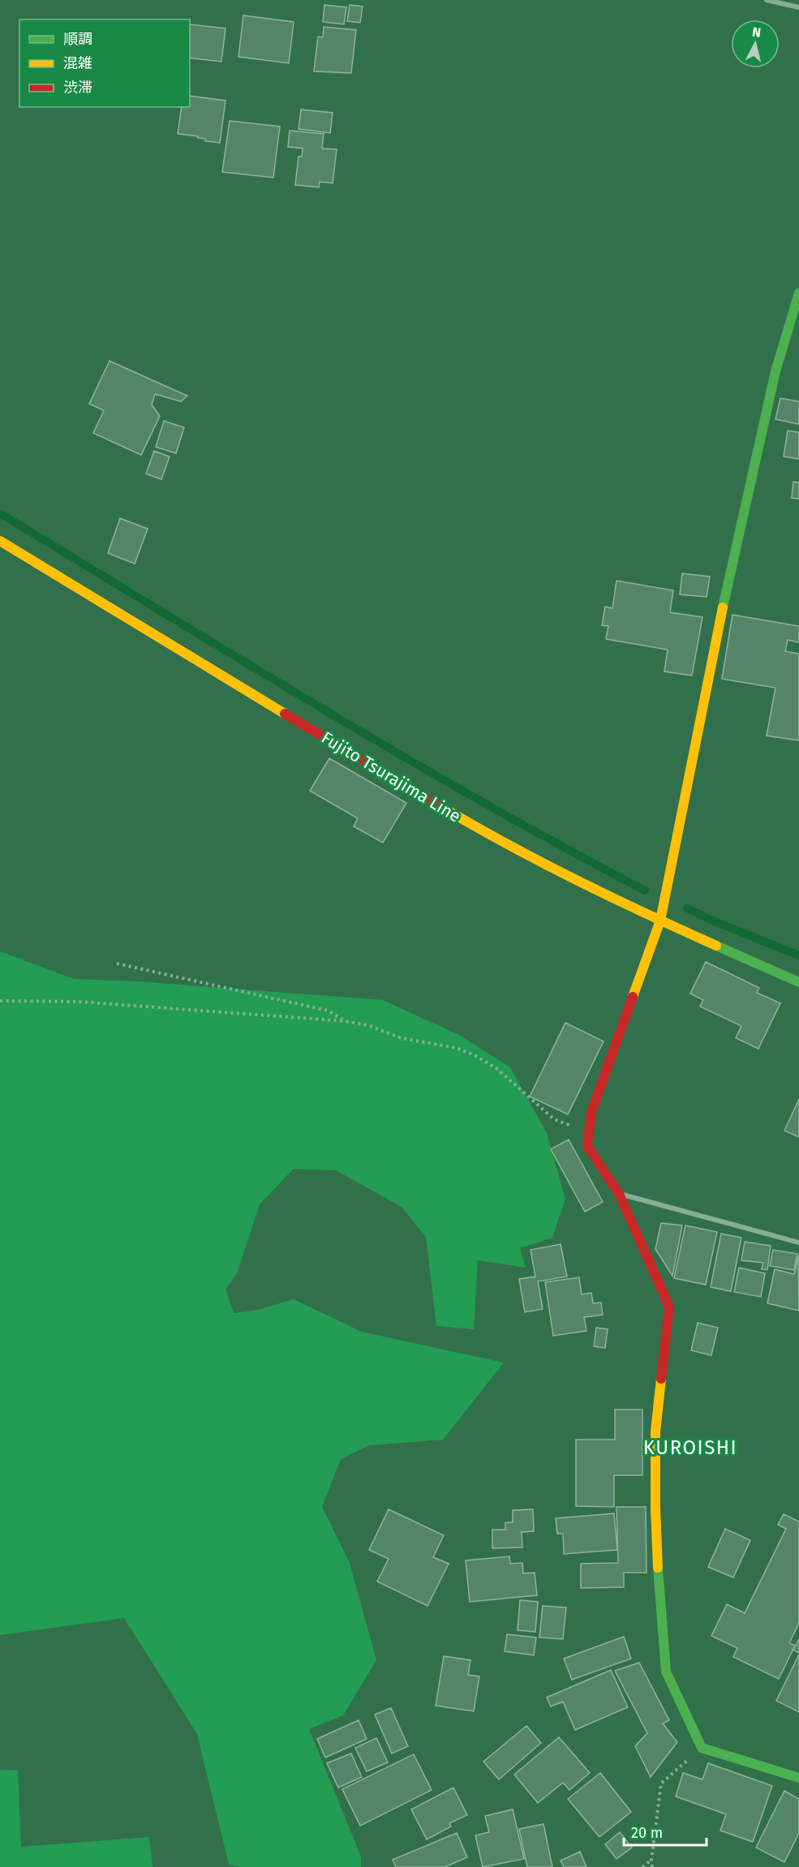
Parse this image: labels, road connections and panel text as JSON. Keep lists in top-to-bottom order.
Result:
{
  "streets": {
    "street": ["Fujito Tsurajima Line"]
  },
  "districts": ["KUROISHI"],
  "legend": ["順調", "混雑", "渋滞"],
  "scale_bar": "20 m",
  "north": "top"
}
